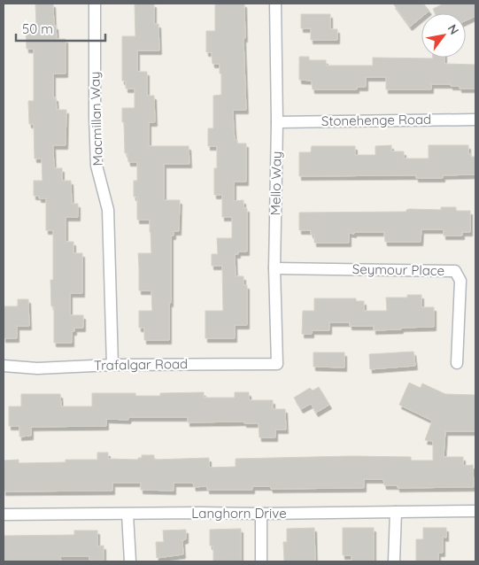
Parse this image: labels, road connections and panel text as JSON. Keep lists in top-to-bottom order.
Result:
{
  "streets": {
    "street": [
      "Macmillan Way",
      "Stonehenge Road",
      "Mello Way",
      "Seymour Place",
      "Trafalgar Road",
      "Langhorn Drive"
    ]
  },
  "crossings": [
    ["Macmillan Way", "Trafalgar Road"],
    ["Stonehenge Road", "Mello Way"],
    ["Mello Way", "Seymour Place"],
    ["Mello Way", "Trafalgar Road"]
  ],
  "scale_bar": "50 m",
  "north": "top right"
}
